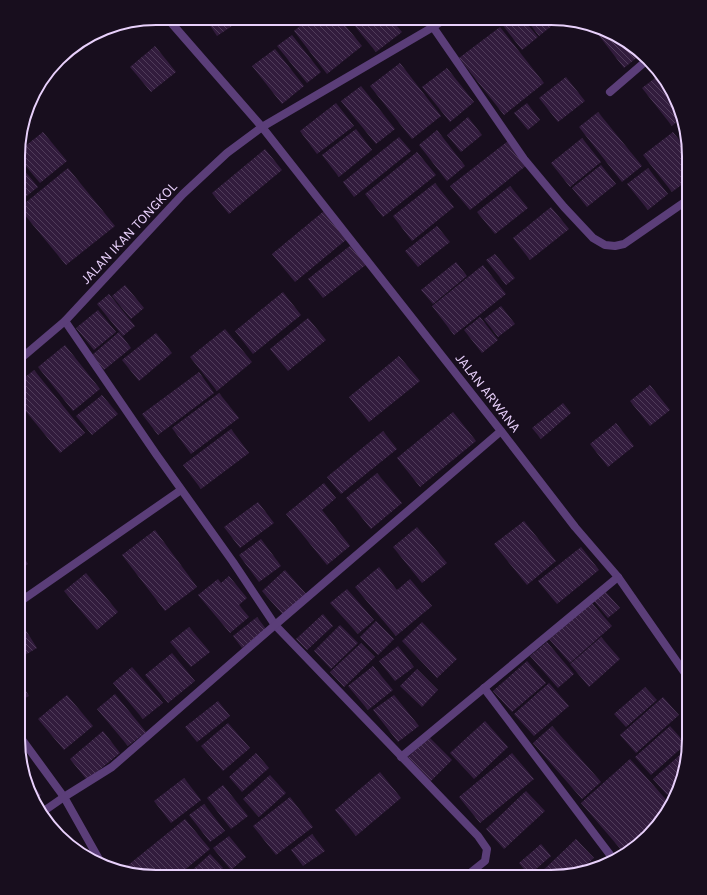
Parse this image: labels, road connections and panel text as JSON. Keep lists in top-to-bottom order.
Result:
{
  "streets": {
    "street": ["JALAN IKAN TONGKOL", "JALAN ARWANA"]
  },
  "crossings": [
    ["JALAN IKAN TONGKOL", "JALAN ARWANA"]
  ]
}
